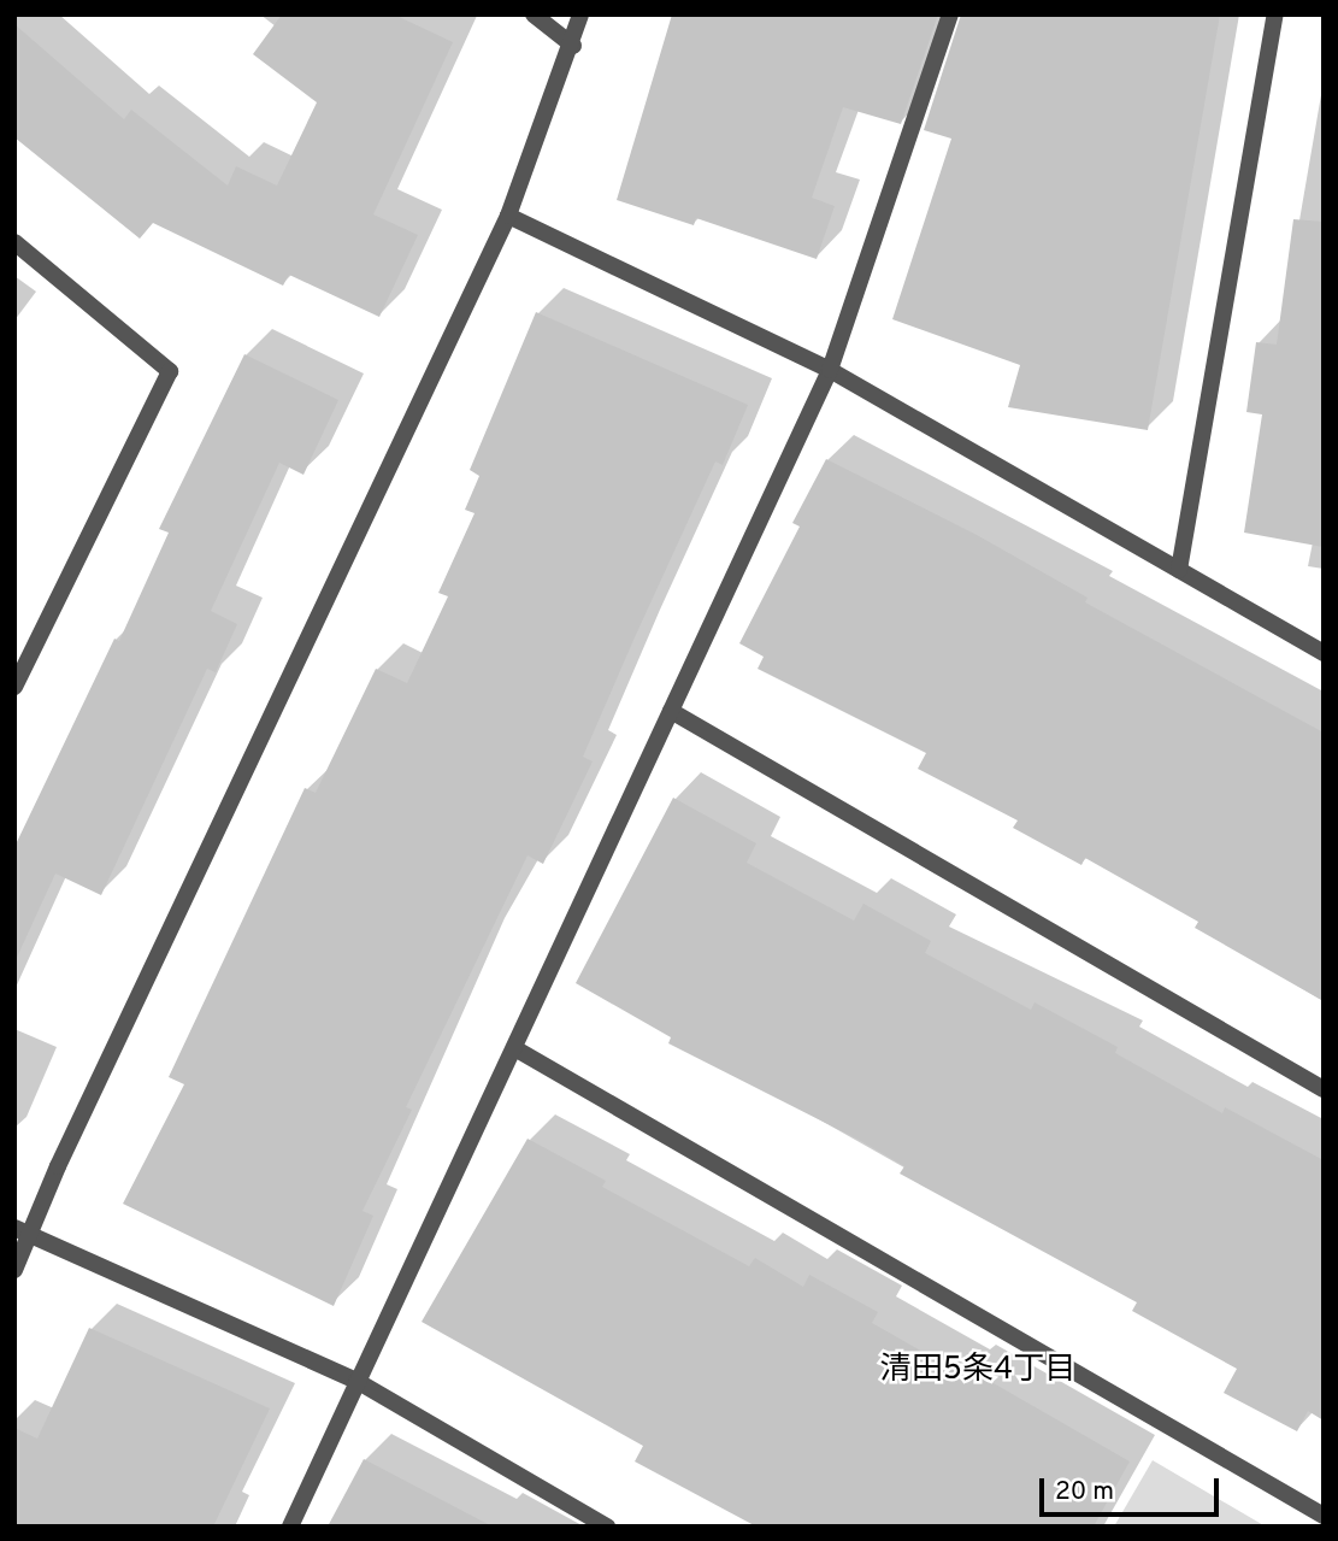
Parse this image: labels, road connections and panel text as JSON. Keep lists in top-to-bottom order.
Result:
{
  "districts": ["清田5条4丁目"],
  "scale_bar": "20 m"
}
